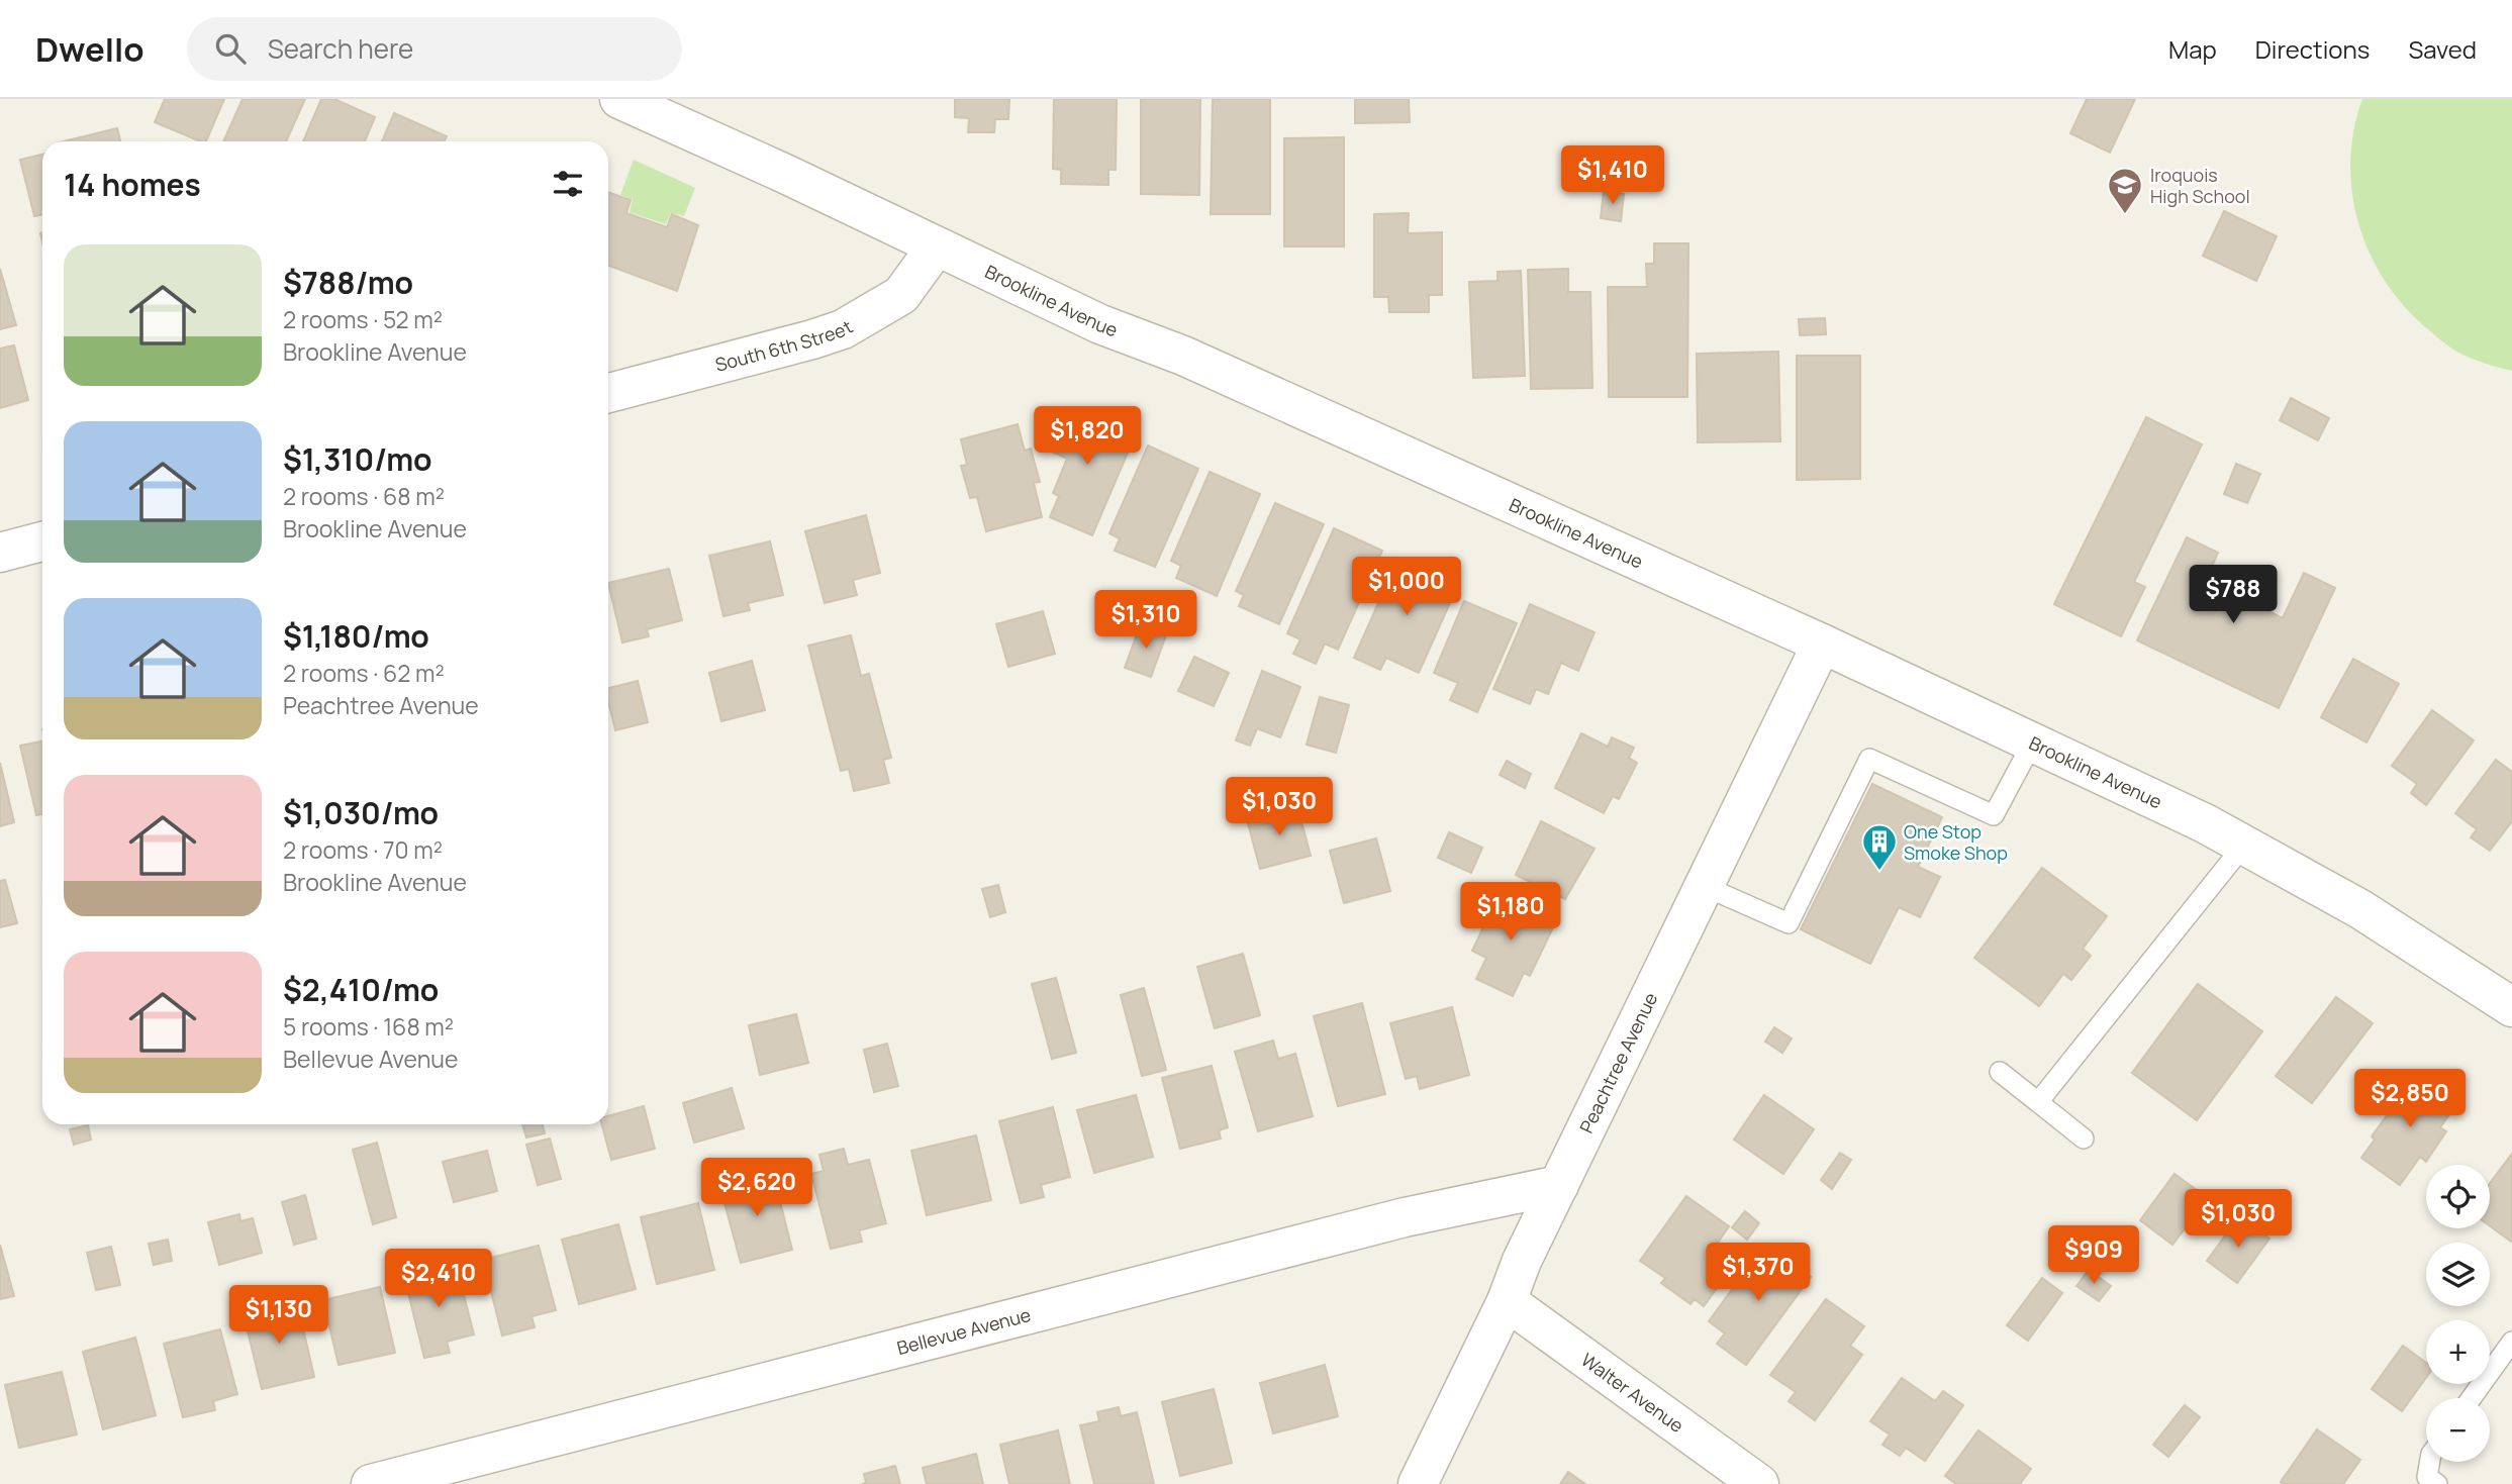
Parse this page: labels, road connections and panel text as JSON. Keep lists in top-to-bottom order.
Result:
{
  "streets": {
    "street": [
      "Brookline Avenue",
      "South 6th Street",
      "Peachtree Avenue",
      "Bellevue Avenue",
      "Walter Avenue"
    ]
  },
  "crossings": [
    ["Brookline Avenue", "South 6th Street"],
    ["Brookline Avenue", "Peachtree Avenue"],
    ["Peachtree Avenue", "Bellevue Avenue"],
    ["Peachtree Avenue", "Walter Avenue"]
  ],
  "places": {
    "school or university": ["Iroquois High School"],
    "building": ["One Stop Smoke Shop"]
  },
  "page": {
    "header": "Dwello",
    "search": "Search here",
    "nav": ["Map", "Directions", "Saved"],
    "heading": "14 homes",
    "price": [
      "$1,410",
      "$1,820",
      "$1,000",
      "$788",
      "$1,310",
      "$1,030",
      "$1,180",
      "$2,850",
      "$2,620",
      "$1,030",
      "$909",
      "$1,370",
      "$2,410",
      "$1,130"
    ],
    "list": [
      {
        "name": "$788/mo",
        "note": "2 rooms · 52 m² · Brookline Avenue"
      },
      {
        "name": "$1,310/mo",
        "note": "2 rooms · 68 m² · Brookline Avenue"
      },
      {
        "name": "$1,180/mo",
        "note": "2 rooms · 62 m² · Peachtree Avenue"
      },
      {
        "name": "$1,030/mo",
        "note": "2 rooms · 70 m² · Brookline Avenue"
      },
      {
        "name": "$2,410/mo",
        "note": "5 rooms · 168 m² · Bellevue Avenue"
      }
    ],
    "map_buttons": ["+", "−"]
  }
}
